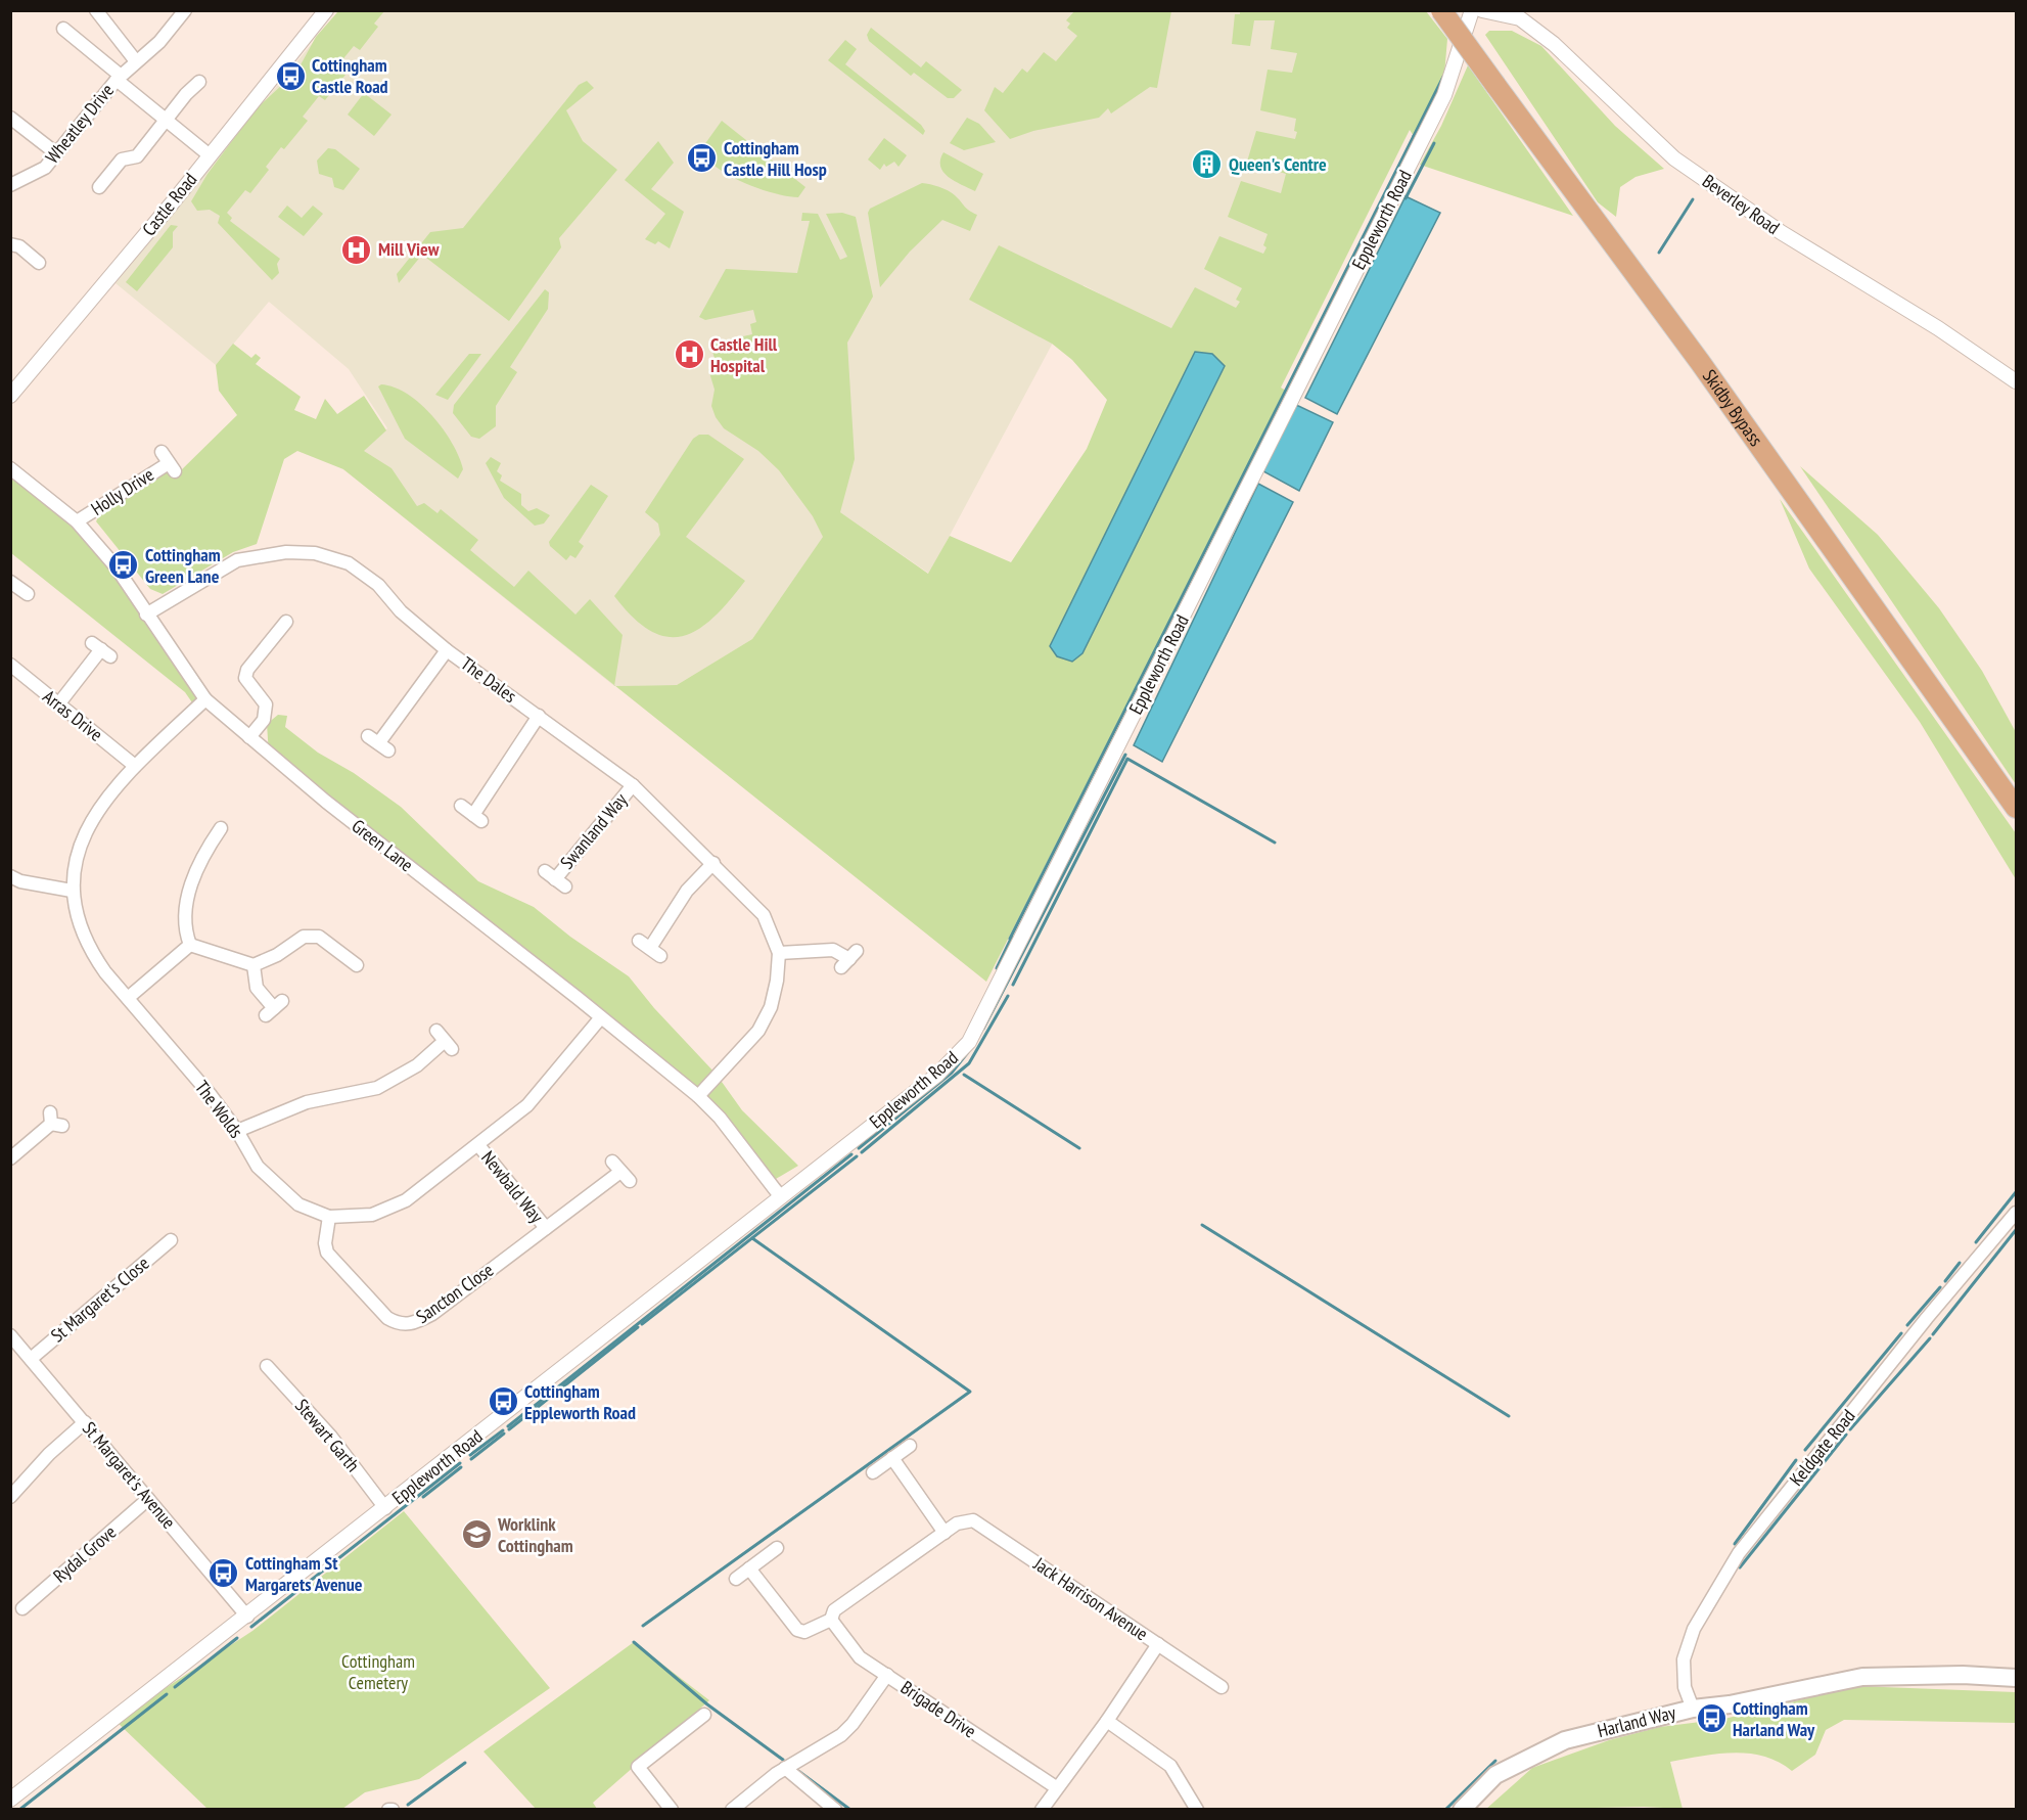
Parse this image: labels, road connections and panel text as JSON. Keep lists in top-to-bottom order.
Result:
{
  "streets": {
    "highway": ["Skidby Bypass"],
    "main road": ["Harland Way"],
    "street": [
      "Wheatley Drive",
      "Castle Road",
      "Beverley Road",
      "Eppleworth Road",
      "Holly Drive",
      "The Dales",
      "Arras Drive",
      "Swanland Way",
      "Green Lane",
      "The Wolds",
      "Newbald Way",
      "Sancton Close",
      "St Margaret's Close",
      "Stewart Garth",
      "Keldgate Road",
      "St Margaret's Avenue",
      "Rydal Grove",
      "Jack Harrison Avenue",
      "Brigade Drive"
    ]
  },
  "crossings": [
    ["Wheatley Drive", "Castle Road"],
    ["Eppleworth Road", "Green Lane"],
    ["Eppleworth Road", "Stewart Garth"],
    ["Eppleworth Road", "St Margaret's Avenue"],
    ["Holly Drive", "Green Lane"],
    ["The Dales", "Swanland Way"],
    ["The Dales", "Green Lane"],
    ["Arras Drive", "The Wolds"],
    ["Green Lane", "The Wolds"],
    ["The Wolds", "Newbald Way"],
    ["The Wolds", "Sancton Close"],
    ["Newbald Way", "Sancton Close"],
    ["St Margaret's Close", "St Margaret's Avenue"],
    ["Keldgate Road", "Harland Way"],
    ["St Margaret's Avenue", "Rydal Grove"],
    ["Jack Harrison Avenue", "Brigade Drive"]
  ],
  "parks": ["Cottingham Cemetery"],
  "places": {
    "bus stop": [
      "Cottingham Castle Road",
      "Cottingham Castle Hill Hosp",
      "Cottingham Green Lane",
      "Cottingham Eppleworth Road",
      "Cottingham St Margarets Avenue",
      "Cottingham Harland Way"
    ],
    "building": ["Queen's Centre"],
    "hospital": ["Mill View", "Castle Hill Hospital"],
    "school or university": ["Worklink Cottingham"]
  }
}
